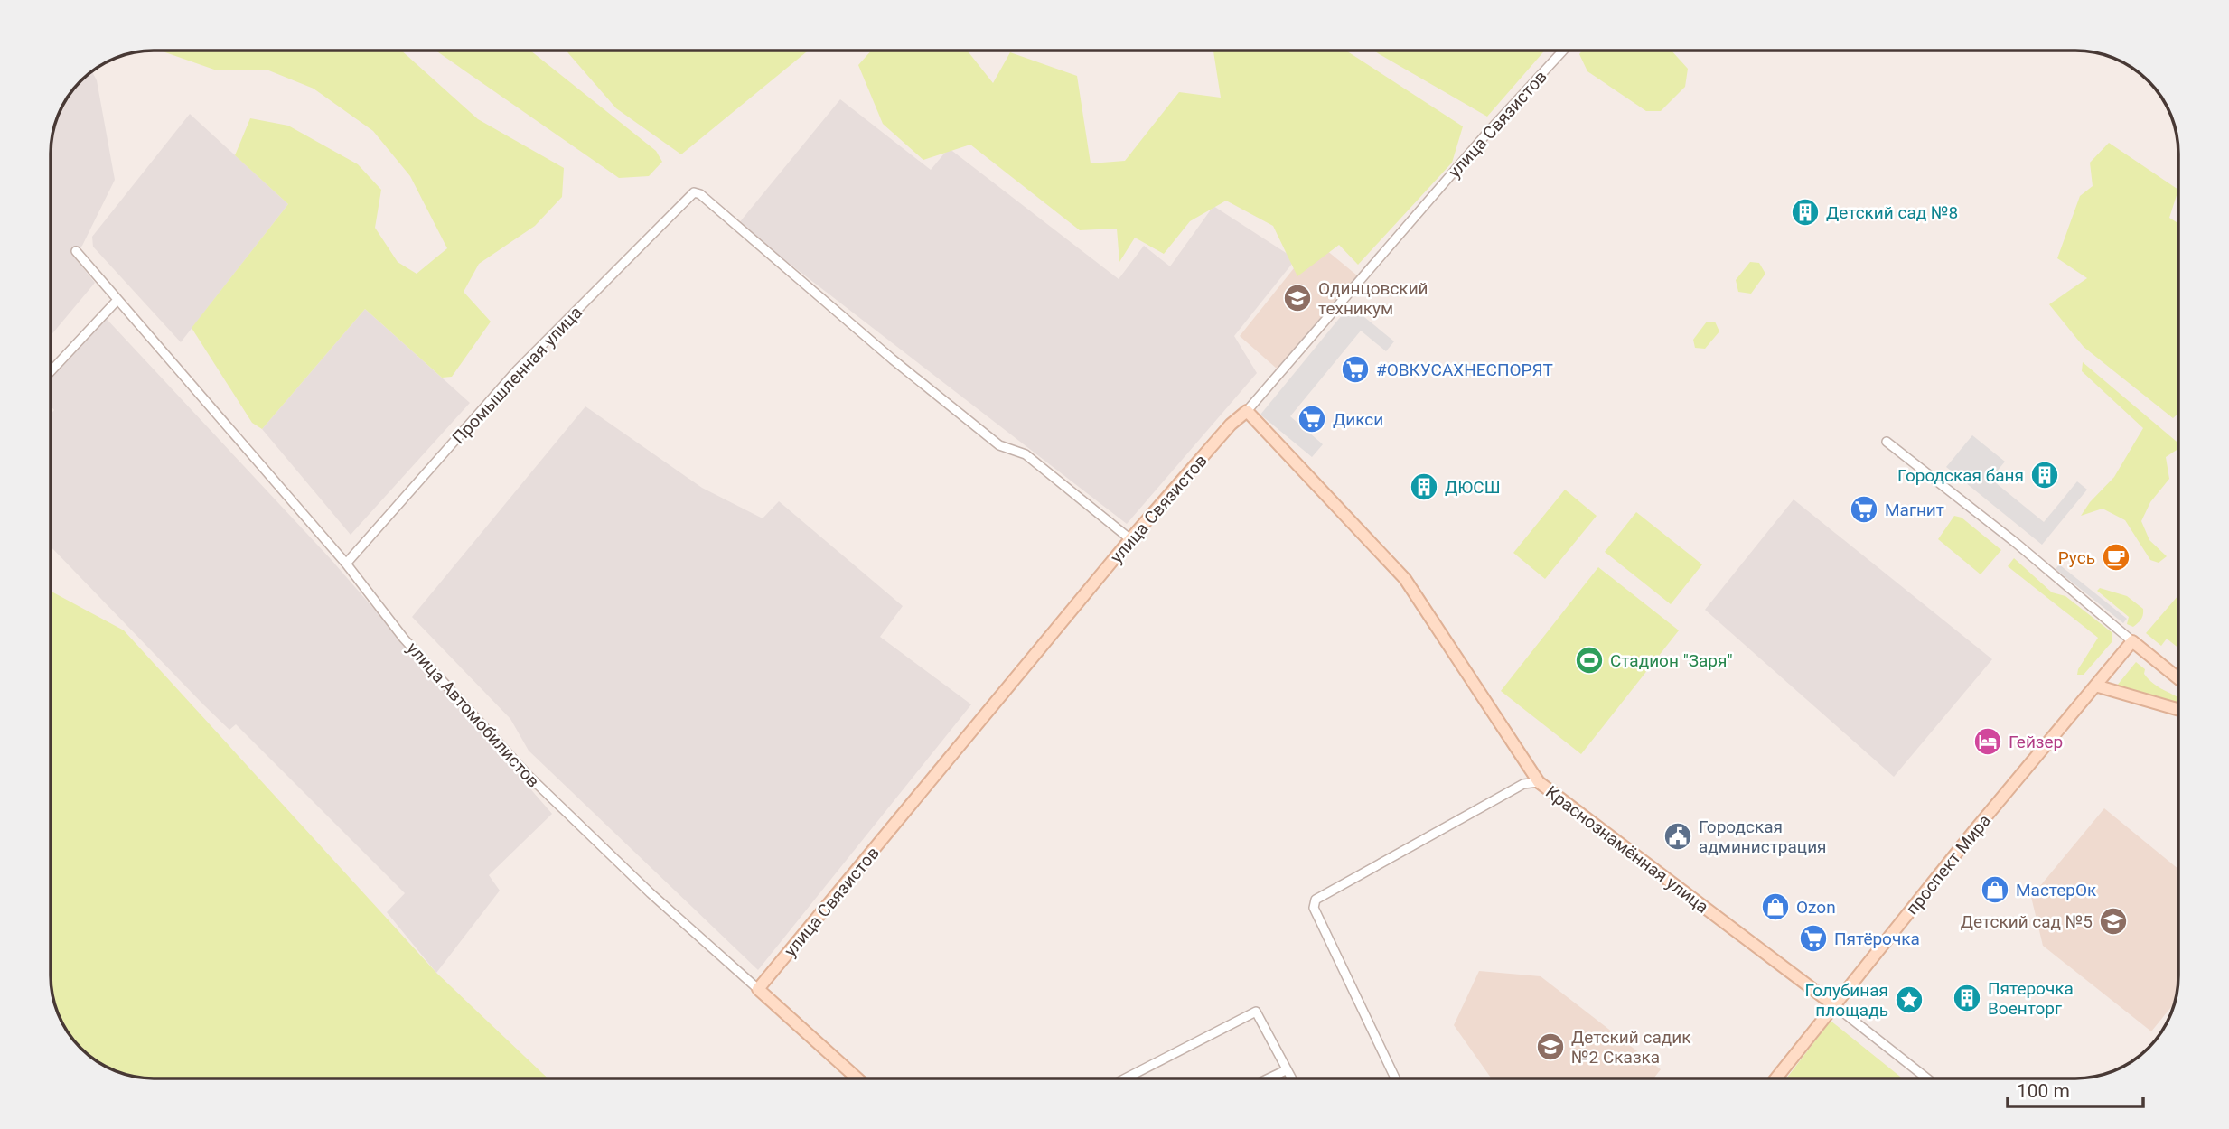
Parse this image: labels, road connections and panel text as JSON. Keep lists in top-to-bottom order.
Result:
{
  "streets": {
    "street": [
      "улица Связистов",
      "Промышленная улица",
      "улица Автомобилистов",
      "Краснознамённая улица",
      "проспект Мира"
    ]
  },
  "crossings": [
    ["улица Связистов", "Промышленная улица"],
    ["улица Связистов", "улица Автомобилистов"],
    ["улица Связистов", "Краснознамённая улица"],
    ["Промышленная улица", "улица Автомобилистов"],
    ["Краснознамённая улица", "проспект Мира"]
  ],
  "places": {
    "building": [
      "Детский сад №8",
      "Городская баня",
      "ДЮСШ",
      "Пятерочка Военторг"
    ],
    "school or university": ["Одинцовский техникум", "Детский сад №5", "Детский садик №2 Сказка"],
    "supermarket": [
      "#ОВКУСАХНЕСПОРЯТ",
      "Дикси",
      "Магнит",
      "Пятёрочка"
    ],
    "cafe": ["Русь"],
    "sports": ["Стадион \"Заря\""],
    "hotel": ["Гейзер"],
    "public building": ["Городская администрация"],
    "shop": ["МастерОк", "Ozon"],
    "place": ["Голубиная площадь"]
  },
  "scale_bar": "100 m"
}
